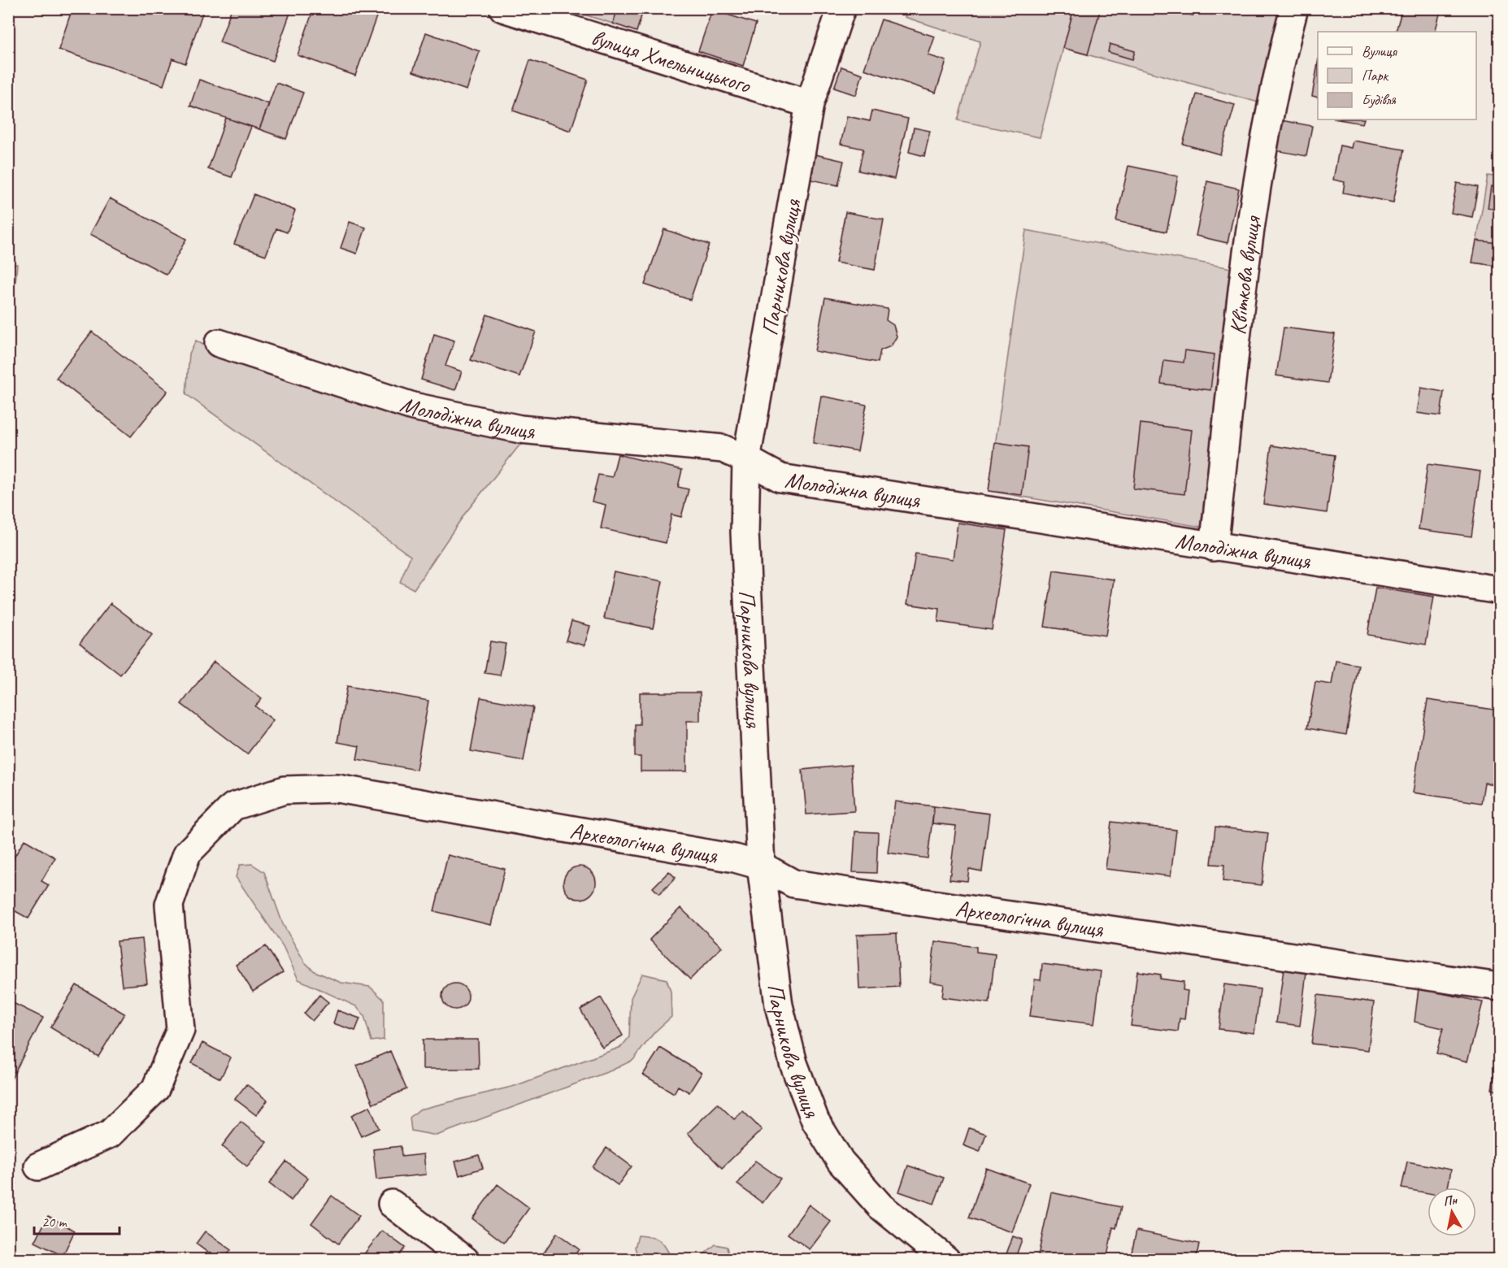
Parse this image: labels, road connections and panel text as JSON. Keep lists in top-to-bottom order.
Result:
{
  "streets": {
    "street": [
      "вулиця Хмельницького",
      "Парникова вулиця",
      "Квіткова вулиця",
      "Молодіжна вулиця",
      "Археологічна вулиця"
    ]
  },
  "crossings": [
    ["вулиця Хмельницького", "Парникова вулиця"],
    ["Парникова вулиця", "Молодіжна вулиця"],
    ["Парникова вулиця", "Археологічна вулиця"],
    ["Квіткова вулиця", "Молодіжна вулиця"]
  ],
  "legend": ["Вулиця", "Парк", "Будівля"],
  "scale_bar": "20 m",
  "north": "top"
}
